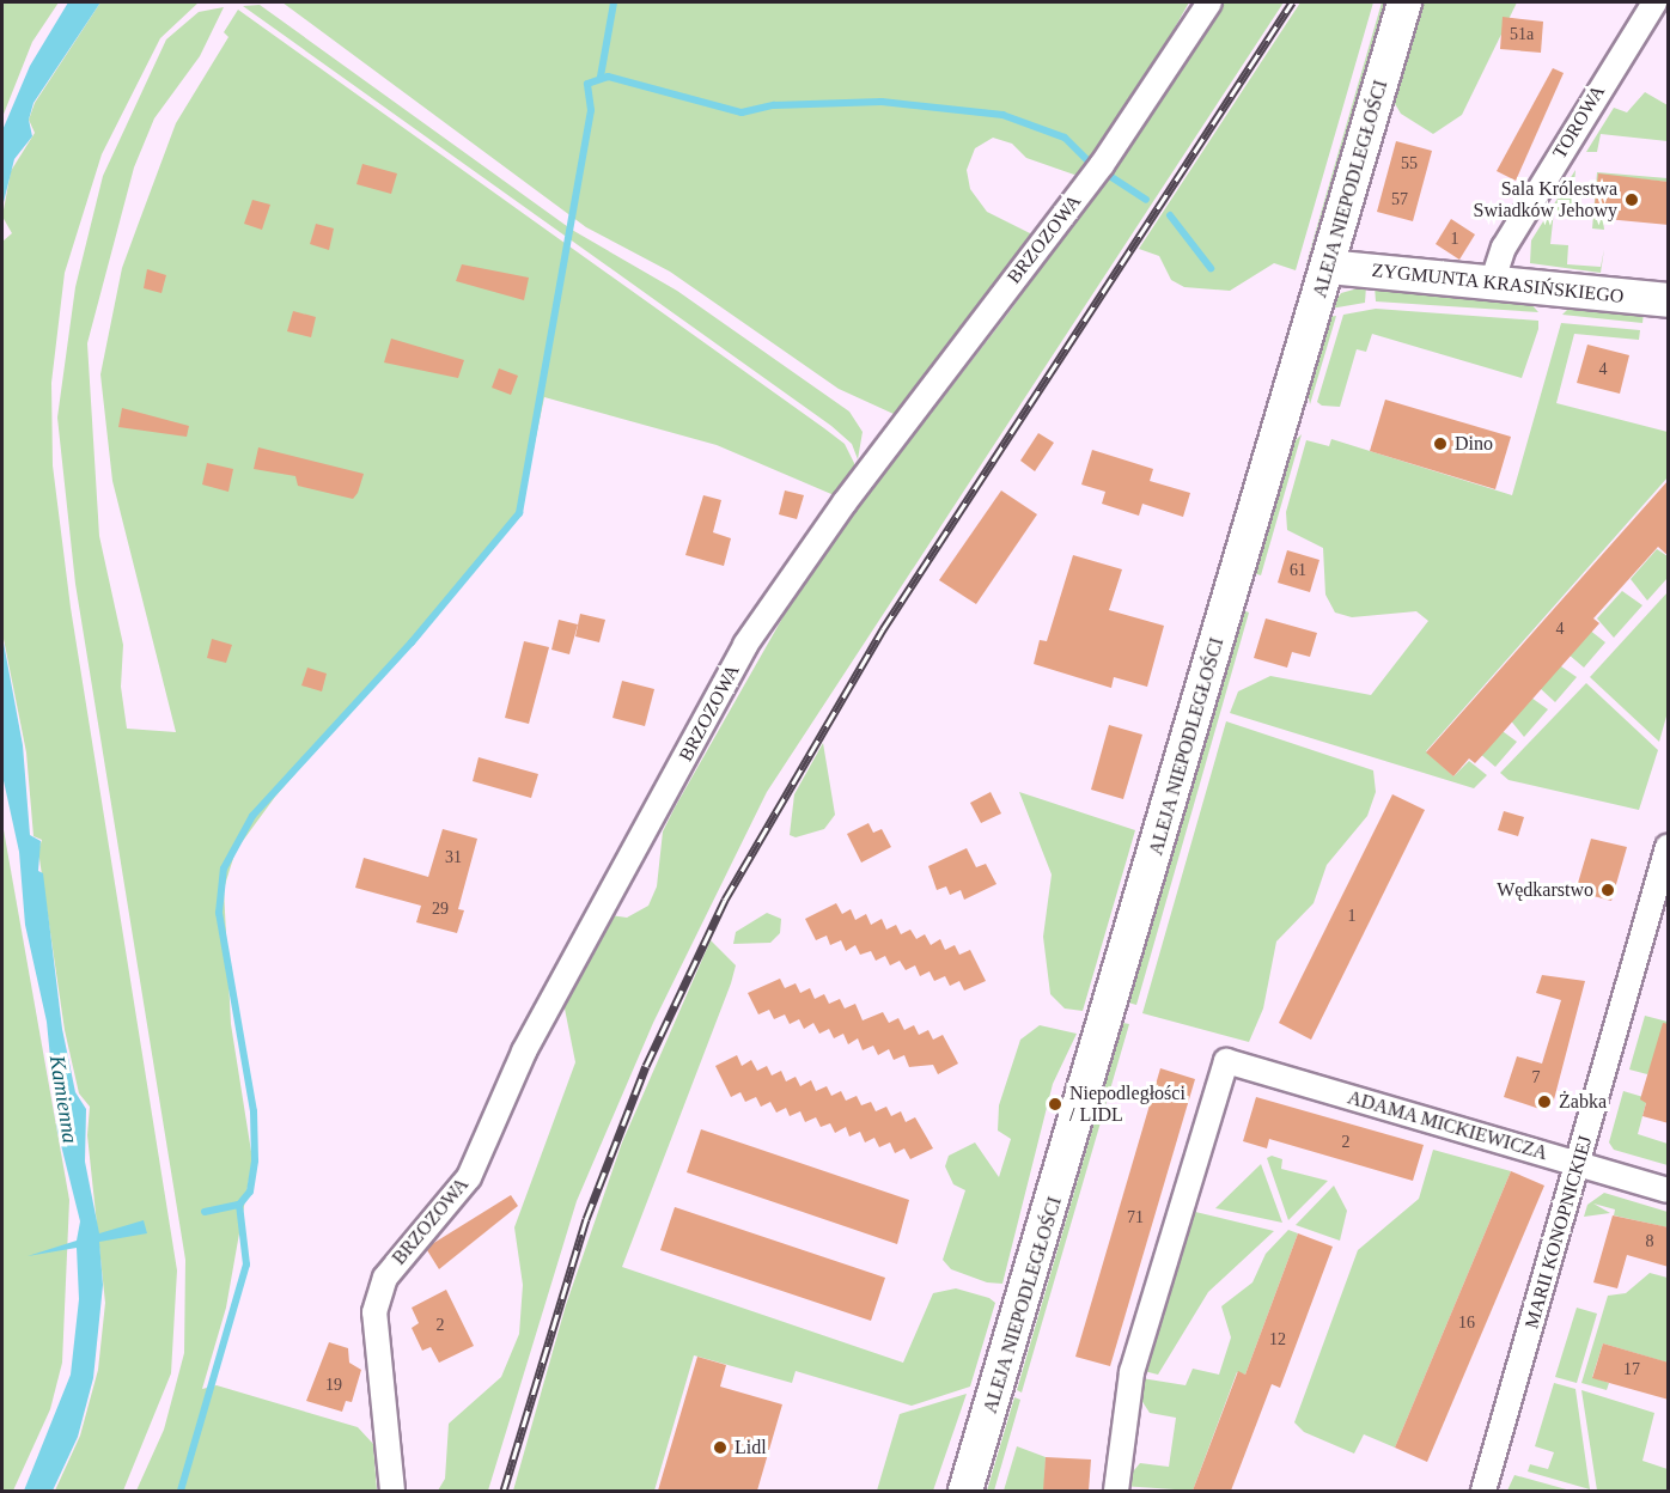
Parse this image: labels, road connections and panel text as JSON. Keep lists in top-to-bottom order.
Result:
{
  "streets": {
    "street": [
      "TOROWA",
      "ALEJA NIEPODLEGŁOŚCI",
      "BRZOZOWA",
      "ZYGMUNTA KRASIŃSKIEGO",
      "ADAMA MICKIEWICZA",
      "MARII KONOPNICKIEJ"
    ]
  },
  "crossings": [
    ["TOROWA", "ZYGMUNTA KRASIŃSKIEGO"],
    ["ALEJA NIEPODLEGŁOŚCI", "ZYGMUNTA KRASIŃSKIEGO"],
    ["ADAMA MICKIEWICZA", "MARII KONOPNICKIEJ"]
  ],
  "water": ["Kamienna"],
  "places": [
    "Sala Królestwa Swiadków Jehowy",
    "Dino",
    "Wędkarstwo",
    "Żabka",
    "Niepodległości / LIDL",
    "Lidl"
  ],
  "house_numbers": [
    "51a",
    "55",
    "57",
    "1",
    "4",
    "61",
    "4",
    "31",
    "29",
    "1",
    "7",
    "2",
    "71",
    "8",
    "16",
    "2",
    "12",
    "17",
    "19"
  ]
}
